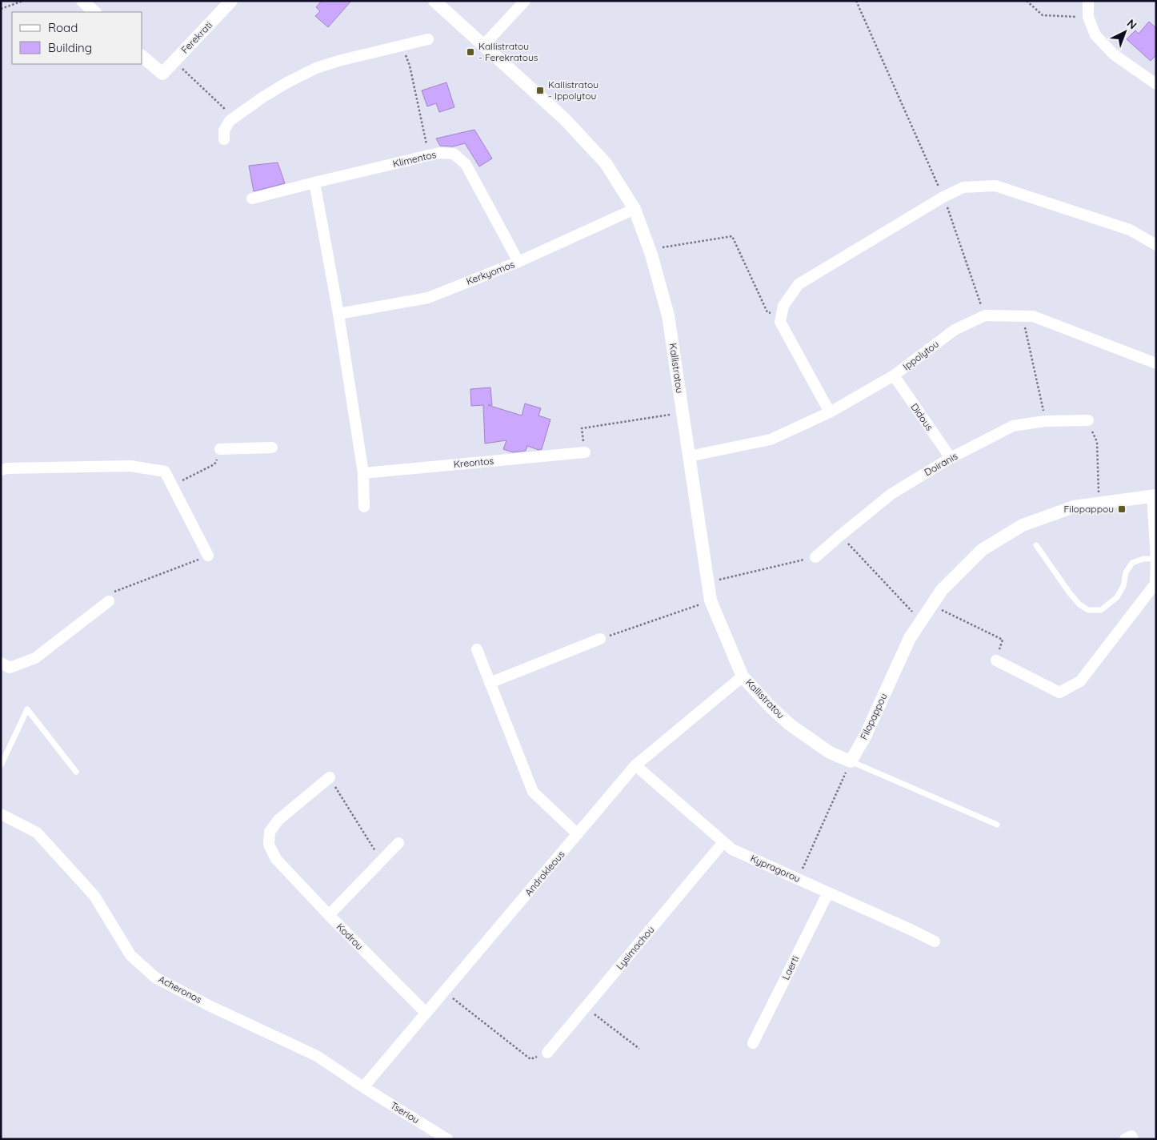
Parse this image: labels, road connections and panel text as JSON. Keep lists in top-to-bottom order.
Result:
{
  "streets": {
    "street": [
      "Ferekrati",
      "Klimentos",
      "Kerkyomos",
      "Ippolytou",
      "Kallistratou",
      "Didous",
      "Kreontos",
      "Doiranis",
      "Filopappou",
      "Kypragorou",
      "Androkleous",
      "Kodrou",
      "Lysimachou",
      "Laerti",
      "Acheronos",
      "Tseriou"
    ]
  },
  "crossings": [
    ["Klimentos", "Kerkyomos"],
    ["Kerkyomos", "Kallistratou"],
    ["Ippolytou", "Kallistratou"],
    ["Ippolytou", "Didous"],
    ["Kallistratou", "Filopappou"],
    ["Kallistratou", "Androkleous"],
    ["Didous", "Doiranis"],
    ["Kypragorou", "Androkleous"],
    ["Kypragorou", "Lysimachou"],
    ["Kypragorou", "Laerti"],
    ["Androkleous", "Kodrou"],
    ["Androkleous", "Acheronos"],
    ["Androkleous", "Tseriou"],
    ["Acheronos", "Tseriou"]
  ],
  "places": {
    "transit": ["Kallistratou - Ferekratous", "Kallistratou - Ippolytou", "Filopappou"]
  },
  "legend": ["Road", "Building"],
  "north": "top right"
}
